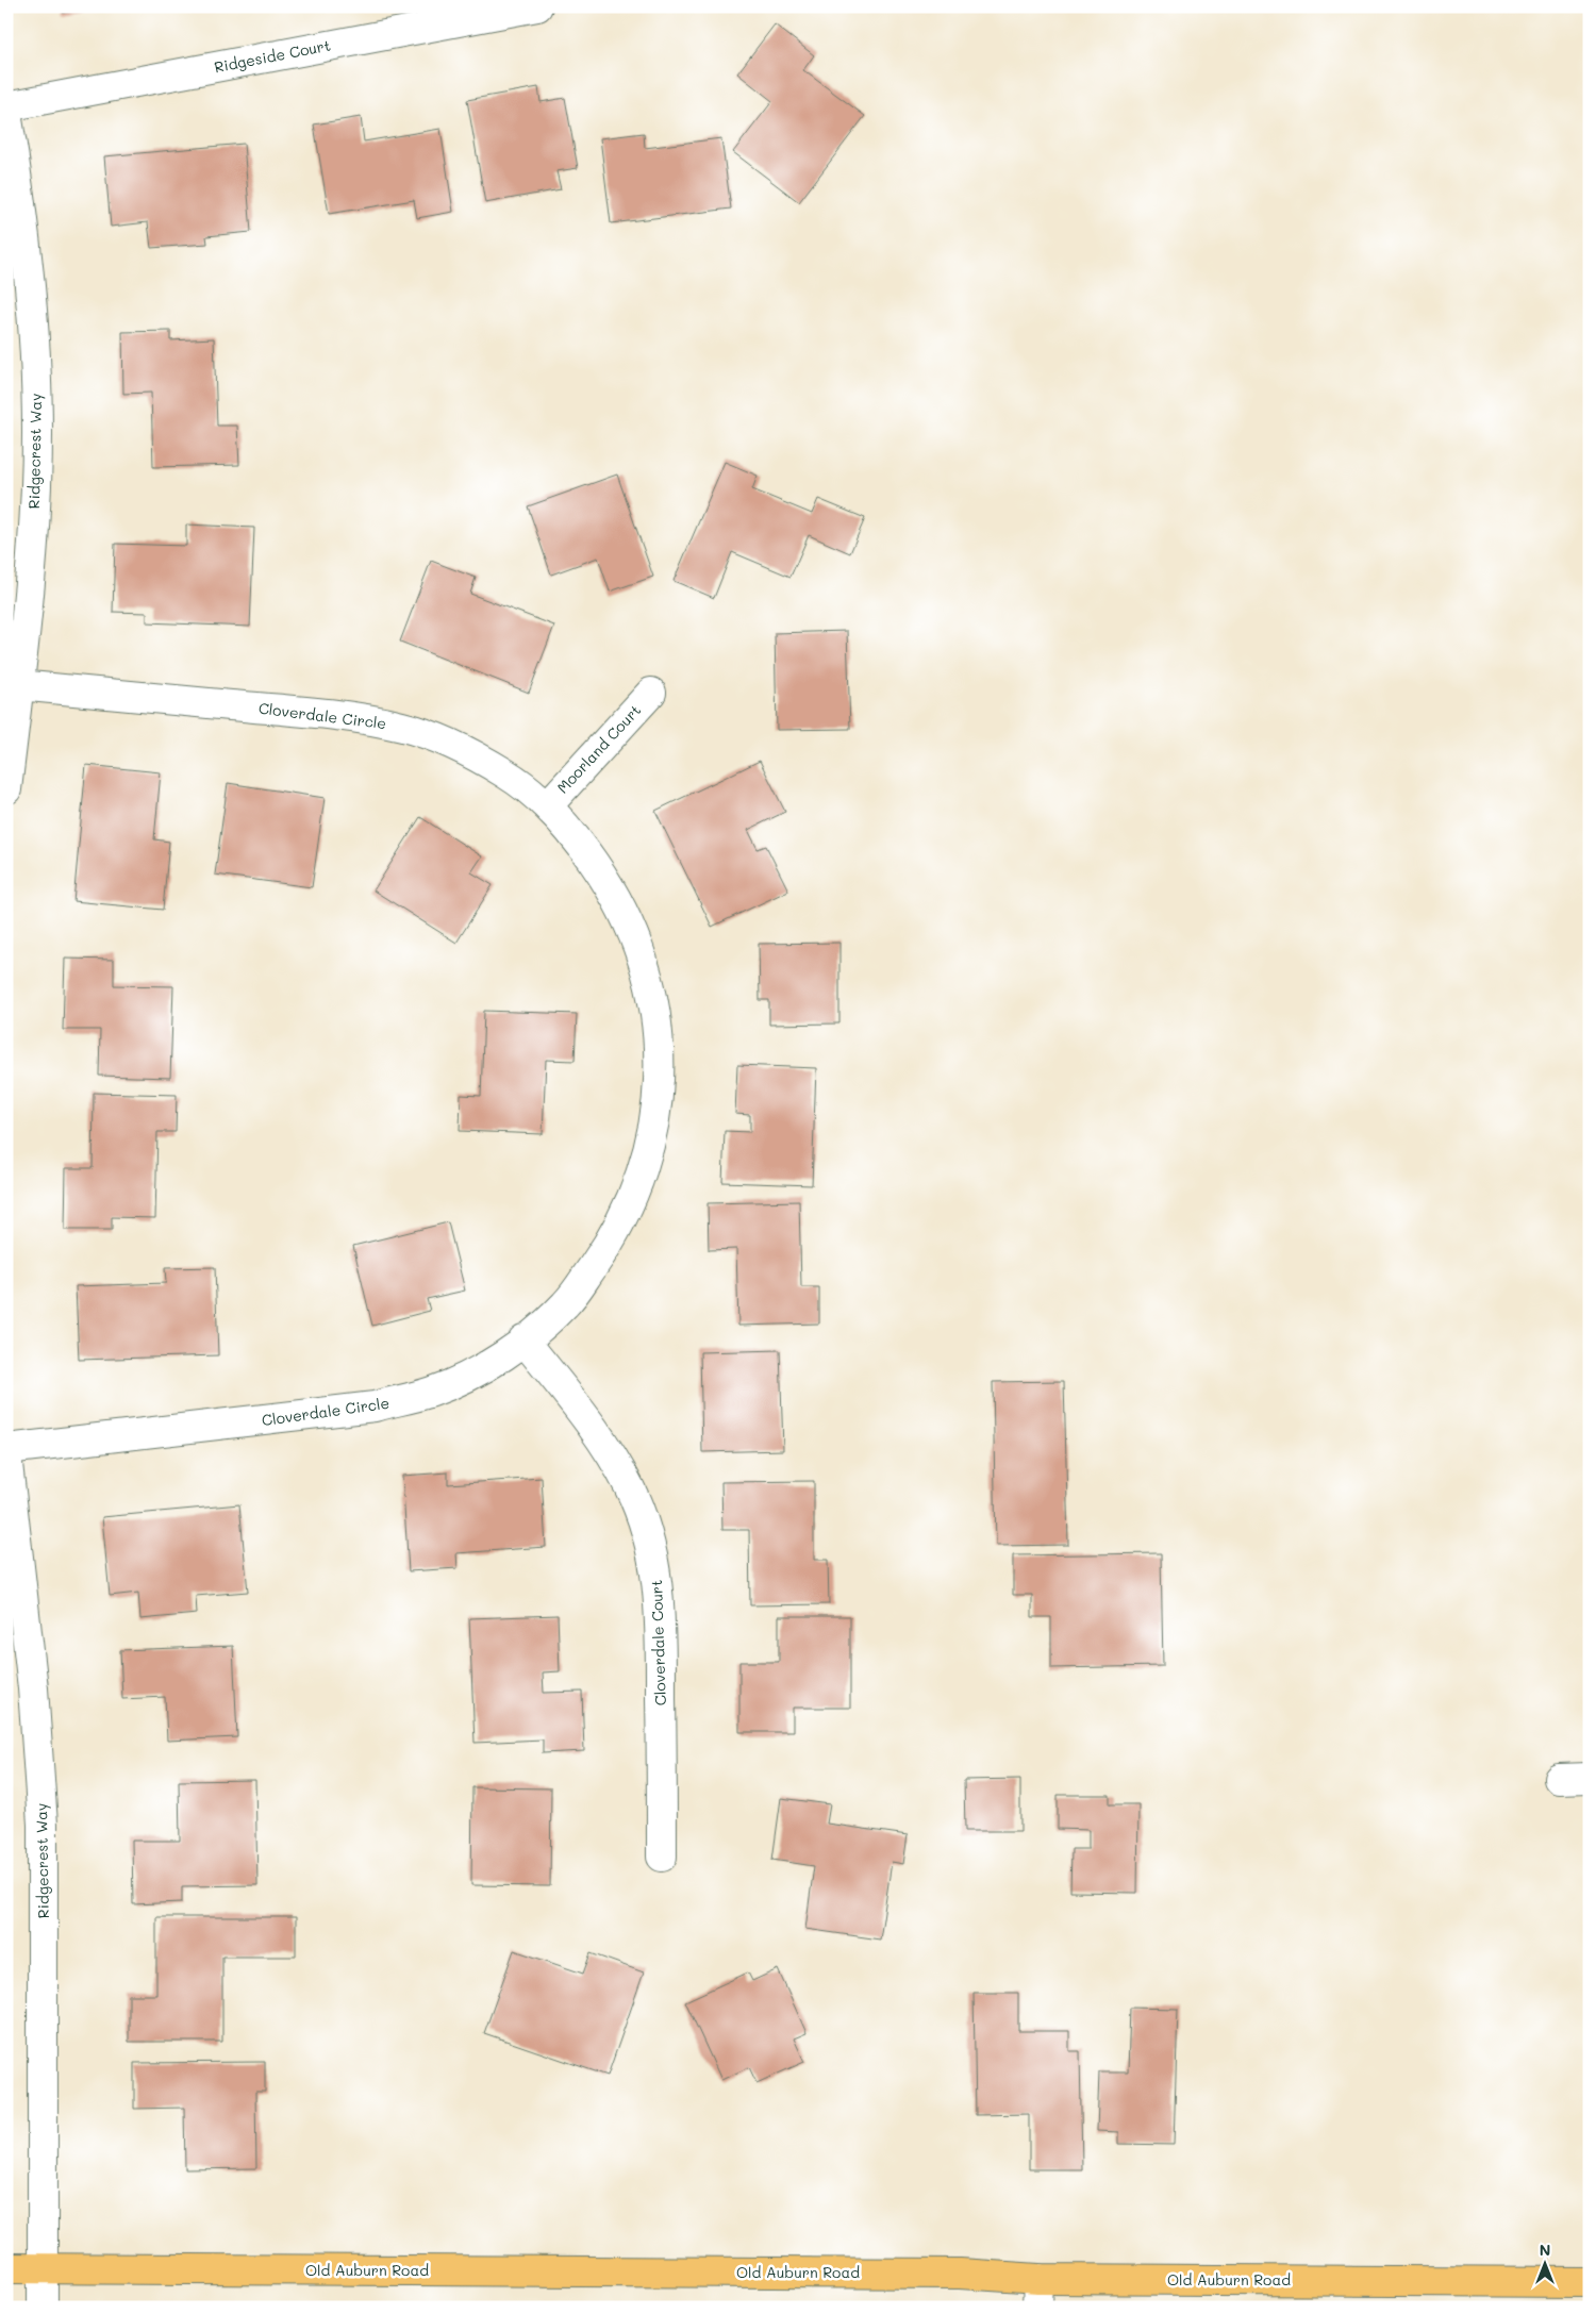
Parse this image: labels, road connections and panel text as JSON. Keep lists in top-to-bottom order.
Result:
{
  "streets": {
    "main road": ["Old Auburn Road"],
    "street": [
      "Ridgeside Court",
      "Ridgecrest Way",
      "Cloverdale Circle",
      "Moorland Court",
      "Cloverdale Court"
    ]
  },
  "crossings": [
    ["Ridgecrest Way", "Cloverdale Circle"],
    ["Ridgecrest Way", "Old Auburn Road"],
    ["Cloverdale Circle", "Moorland Court"],
    ["Cloverdale Circle", "Cloverdale Court"]
  ],
  "north": "top"
}
